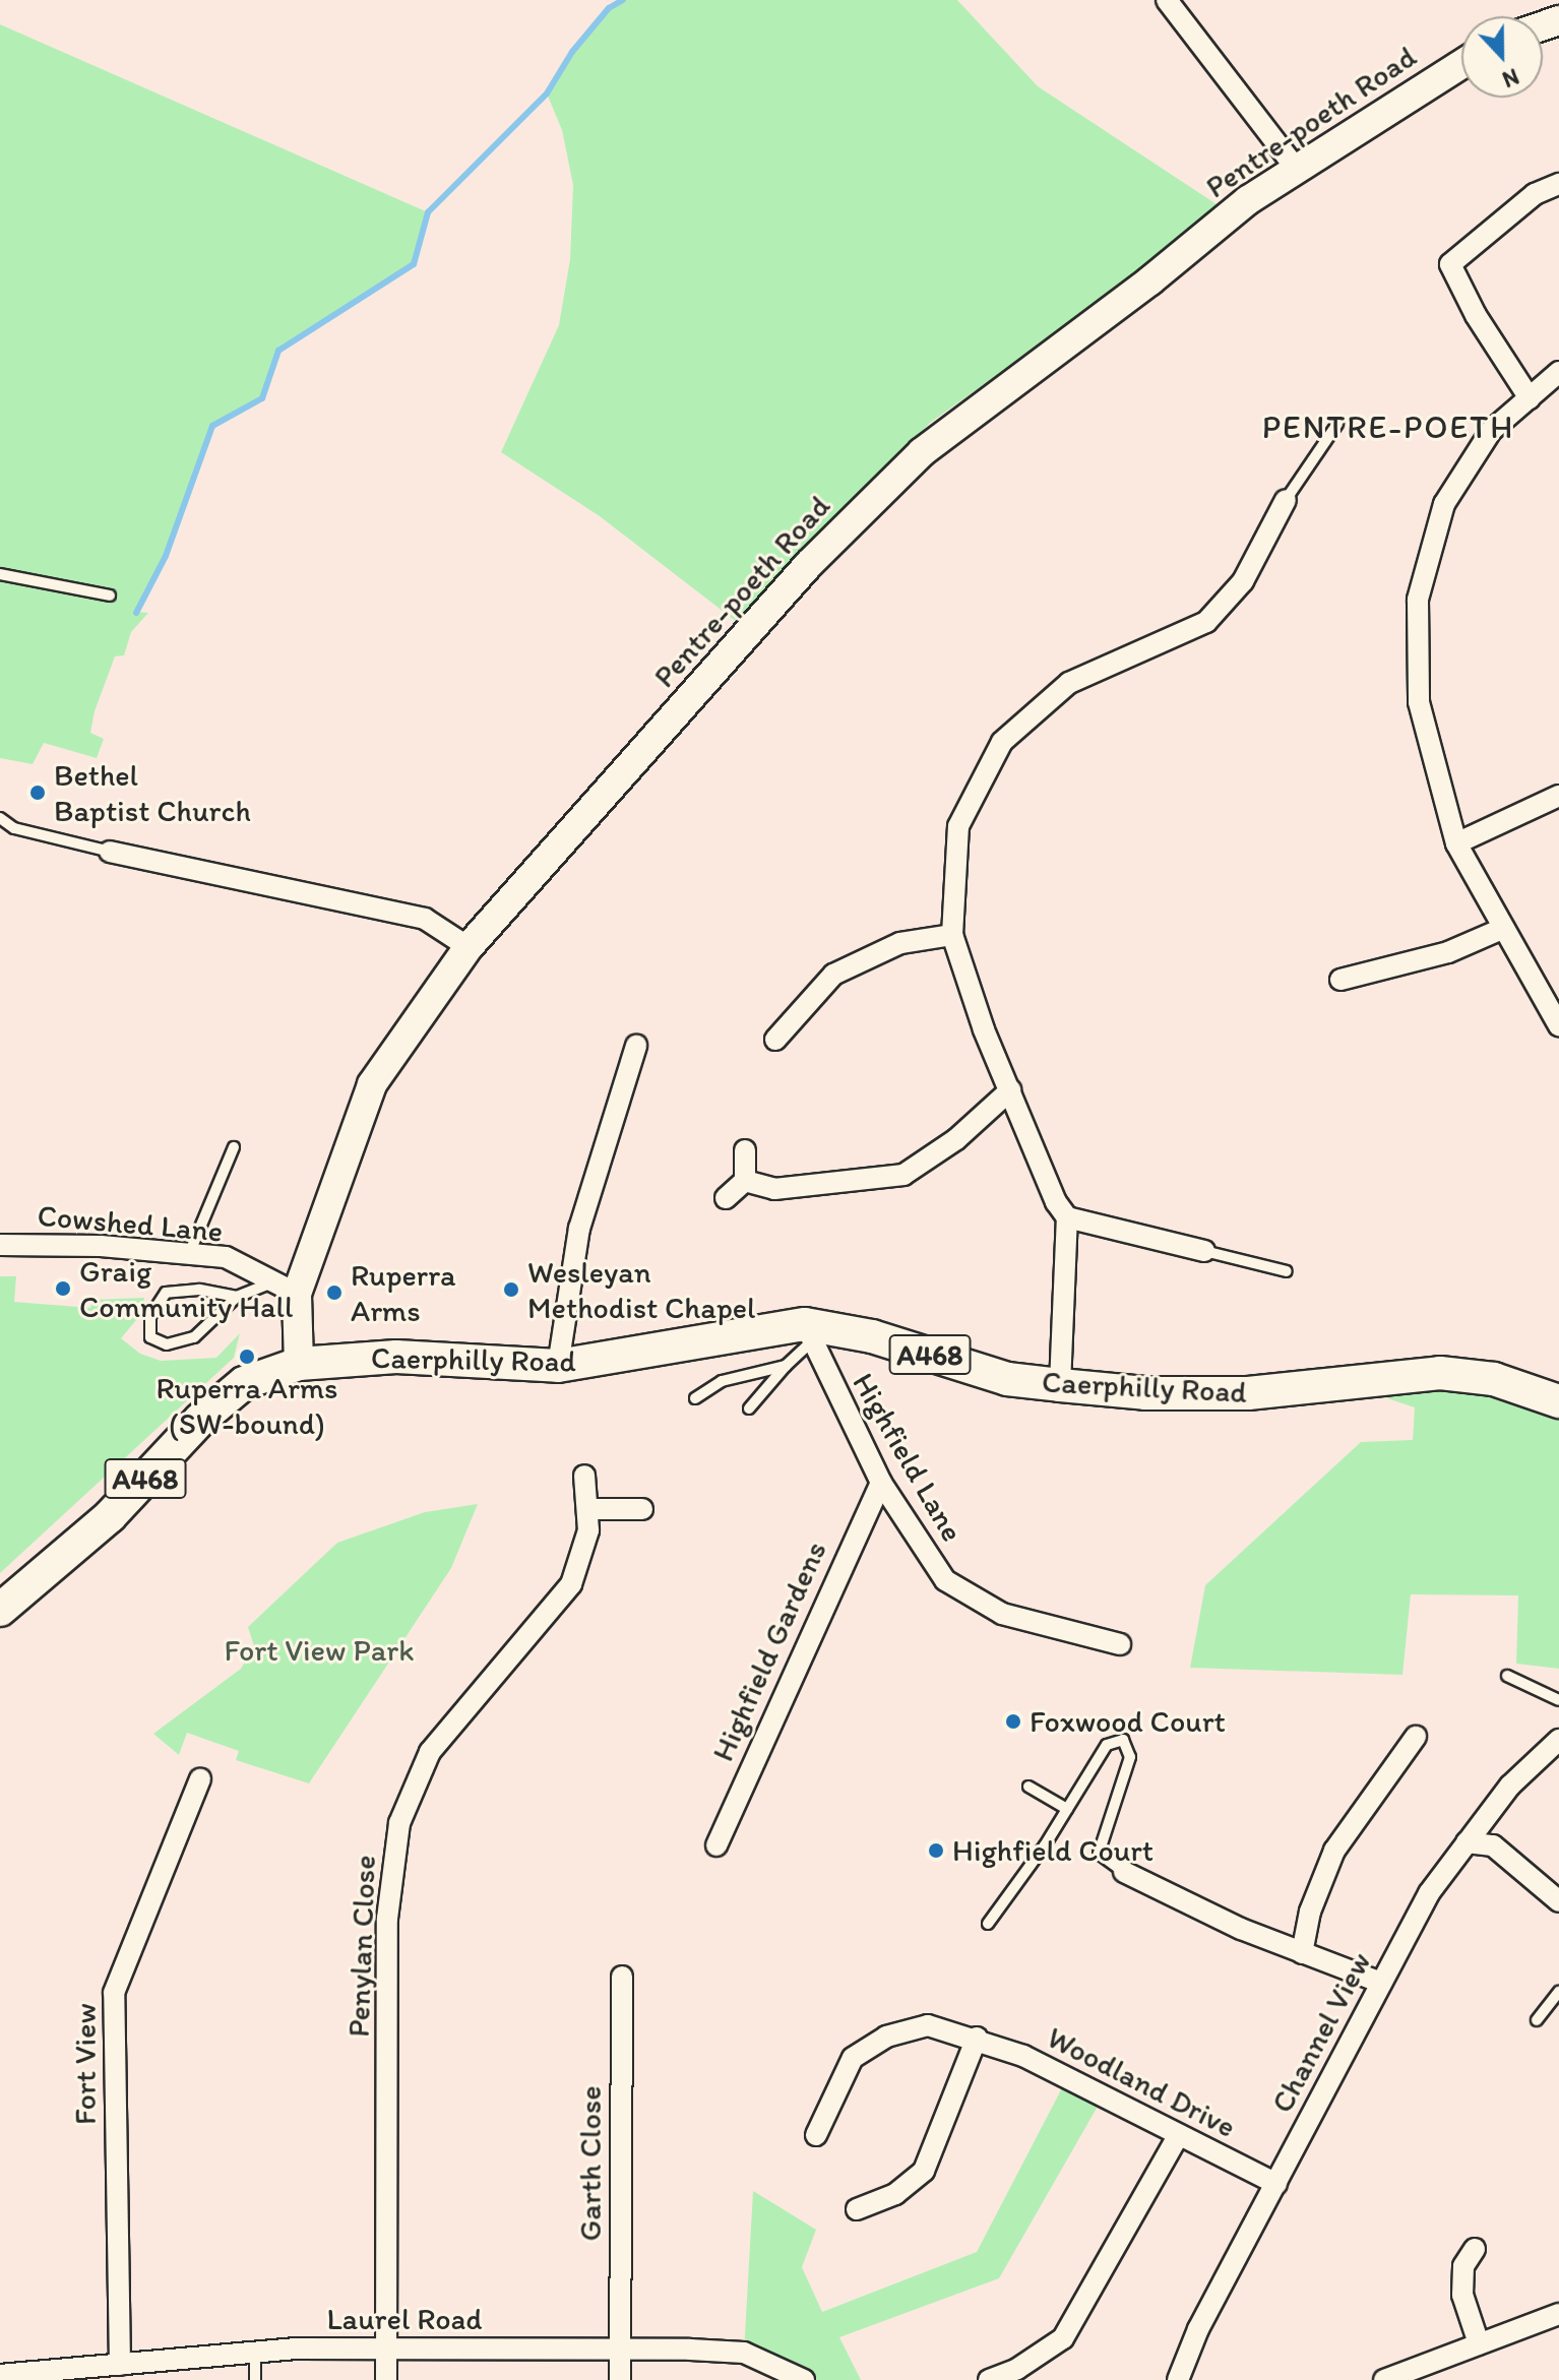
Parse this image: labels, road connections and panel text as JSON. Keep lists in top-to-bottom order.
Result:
{
  "streets": {
    "main road": ["A468", "Caerphilly Road"],
    "street": [
      "Pentre-poeth Road",
      "Cowshed Lane",
      "Highfield Lane",
      "Highfield Gardens",
      "Penylan Close",
      "Channel View",
      "Fort View",
      "Woodland Drive",
      "Garth Close",
      "Laurel Road"
    ]
  },
  "crossings": [
    ["Pentre-poeth Road", "Cowshed Lane"],
    ["Pentre-poeth Road", "Caerphilly Road"],
    ["Caerphilly Road", "Highfield Lane"],
    ["Highfield Lane", "Highfield Gardens"],
    ["Penylan Close", "Laurel Road"],
    ["Channel View", "Woodland Drive"],
    ["Fort View", "Laurel Road"],
    ["Garth Close", "Laurel Road"]
  ],
  "districts": ["PENTRE-POETH"],
  "parks": ["Fort View Park"],
  "places": [
    "Bethel Baptist Church",
    "Graig Community Hall",
    "Wesleyan Methodist Chapel",
    "Ruperra Arms",
    "Ruperra Arms (SW-bound)",
    "Foxwood Court",
    "Highfield Court"
  ],
  "north": "bottom"
}
